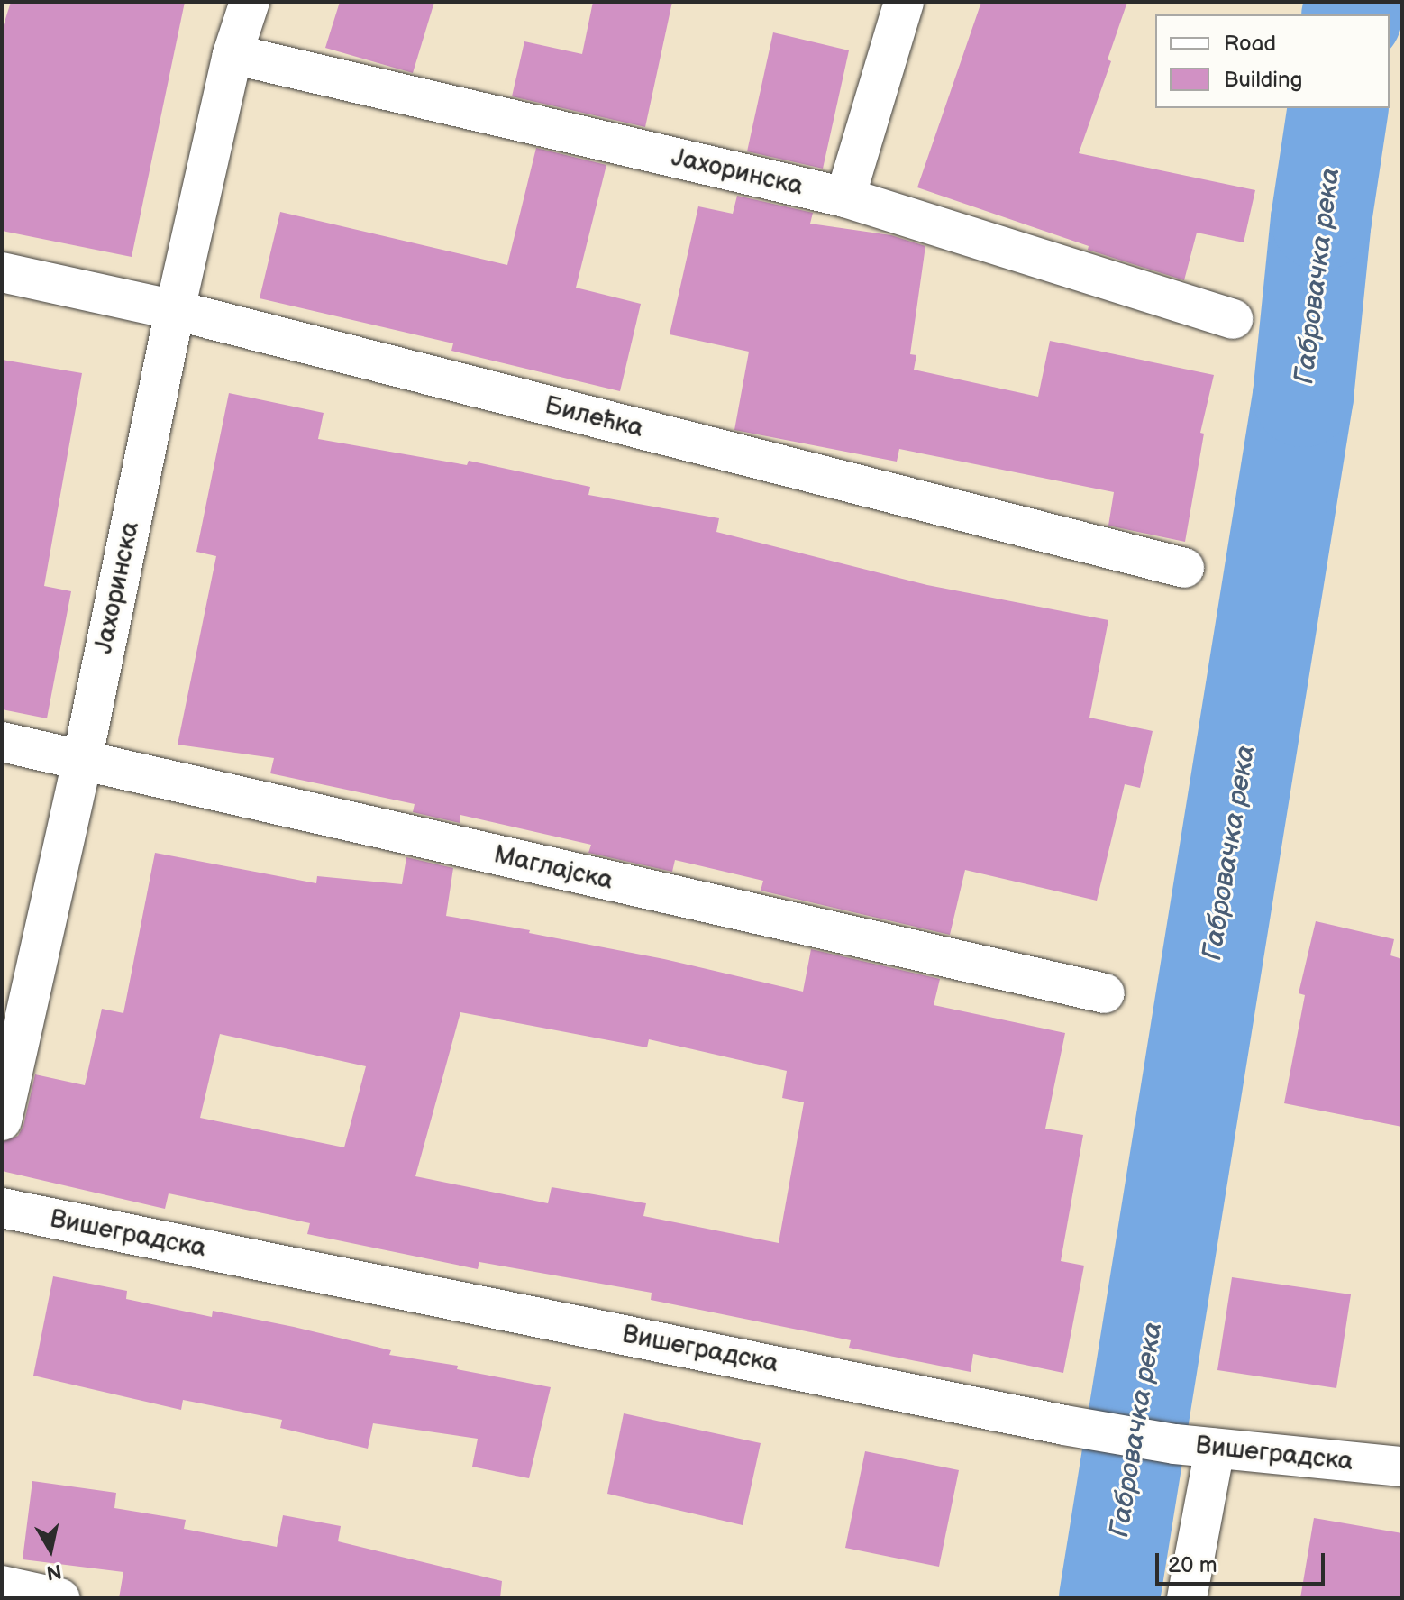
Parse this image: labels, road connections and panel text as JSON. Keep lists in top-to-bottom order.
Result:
{
  "streets": {
    "street": [
      "Јахоринска",
      "Билећка",
      "Маглајска",
      "Вишеградска"
    ]
  },
  "crossings": [
    ["Јахоринска", "Билећка"],
    ["Јахоринска", "Маглајска"]
  ],
  "water": ["Габровачка река"],
  "legend": ["Road", "Building"],
  "scale_bar": "20 m",
  "north": "bottom"
}
